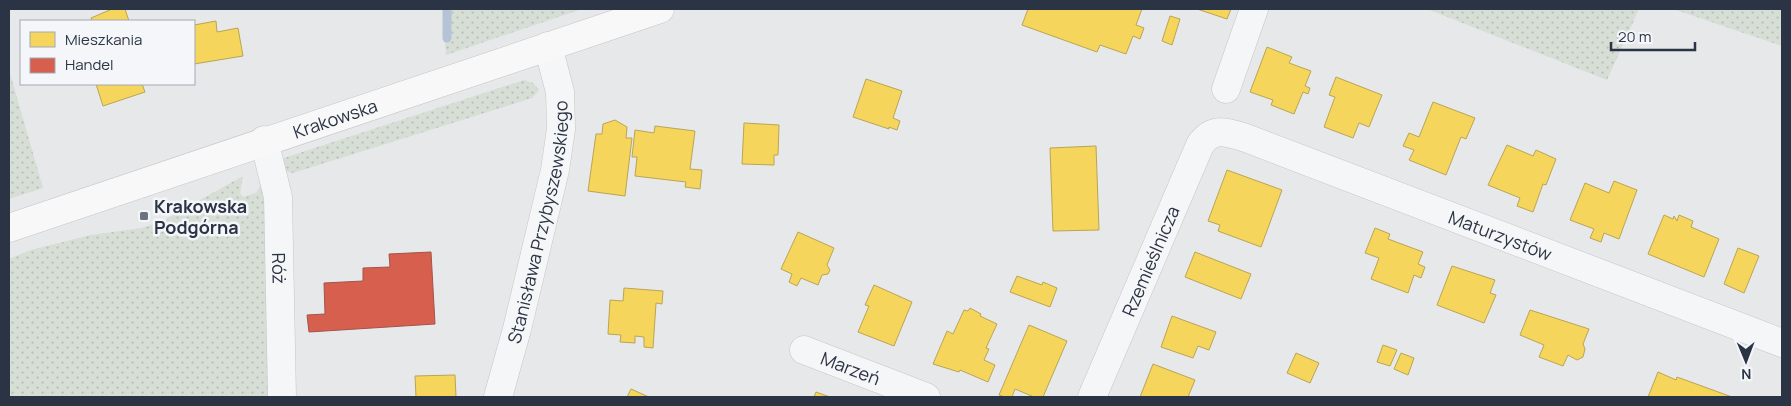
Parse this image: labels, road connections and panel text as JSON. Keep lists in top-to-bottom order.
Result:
{
  "streets": {
    "main road": ["Krakowska"],
    "street": [
      "Stanisława Przybyszewskiego",
      "Maturzystów",
      "Rzemieślnicza",
      "Róż",
      "Marzeń"
    ]
  },
  "crossings": [
    ["Krakowska", "Stanisława Przybyszewskiego"],
    ["Krakowska", "Róż"],
    ["Maturzystów", "Rzemieślnicza"]
  ],
  "places": {
    "transit": ["Krakowska Podgórna"]
  },
  "legend": ["Mieszkania", "Handel"],
  "scale_bar": "20 m",
  "north": "bottom"
}
